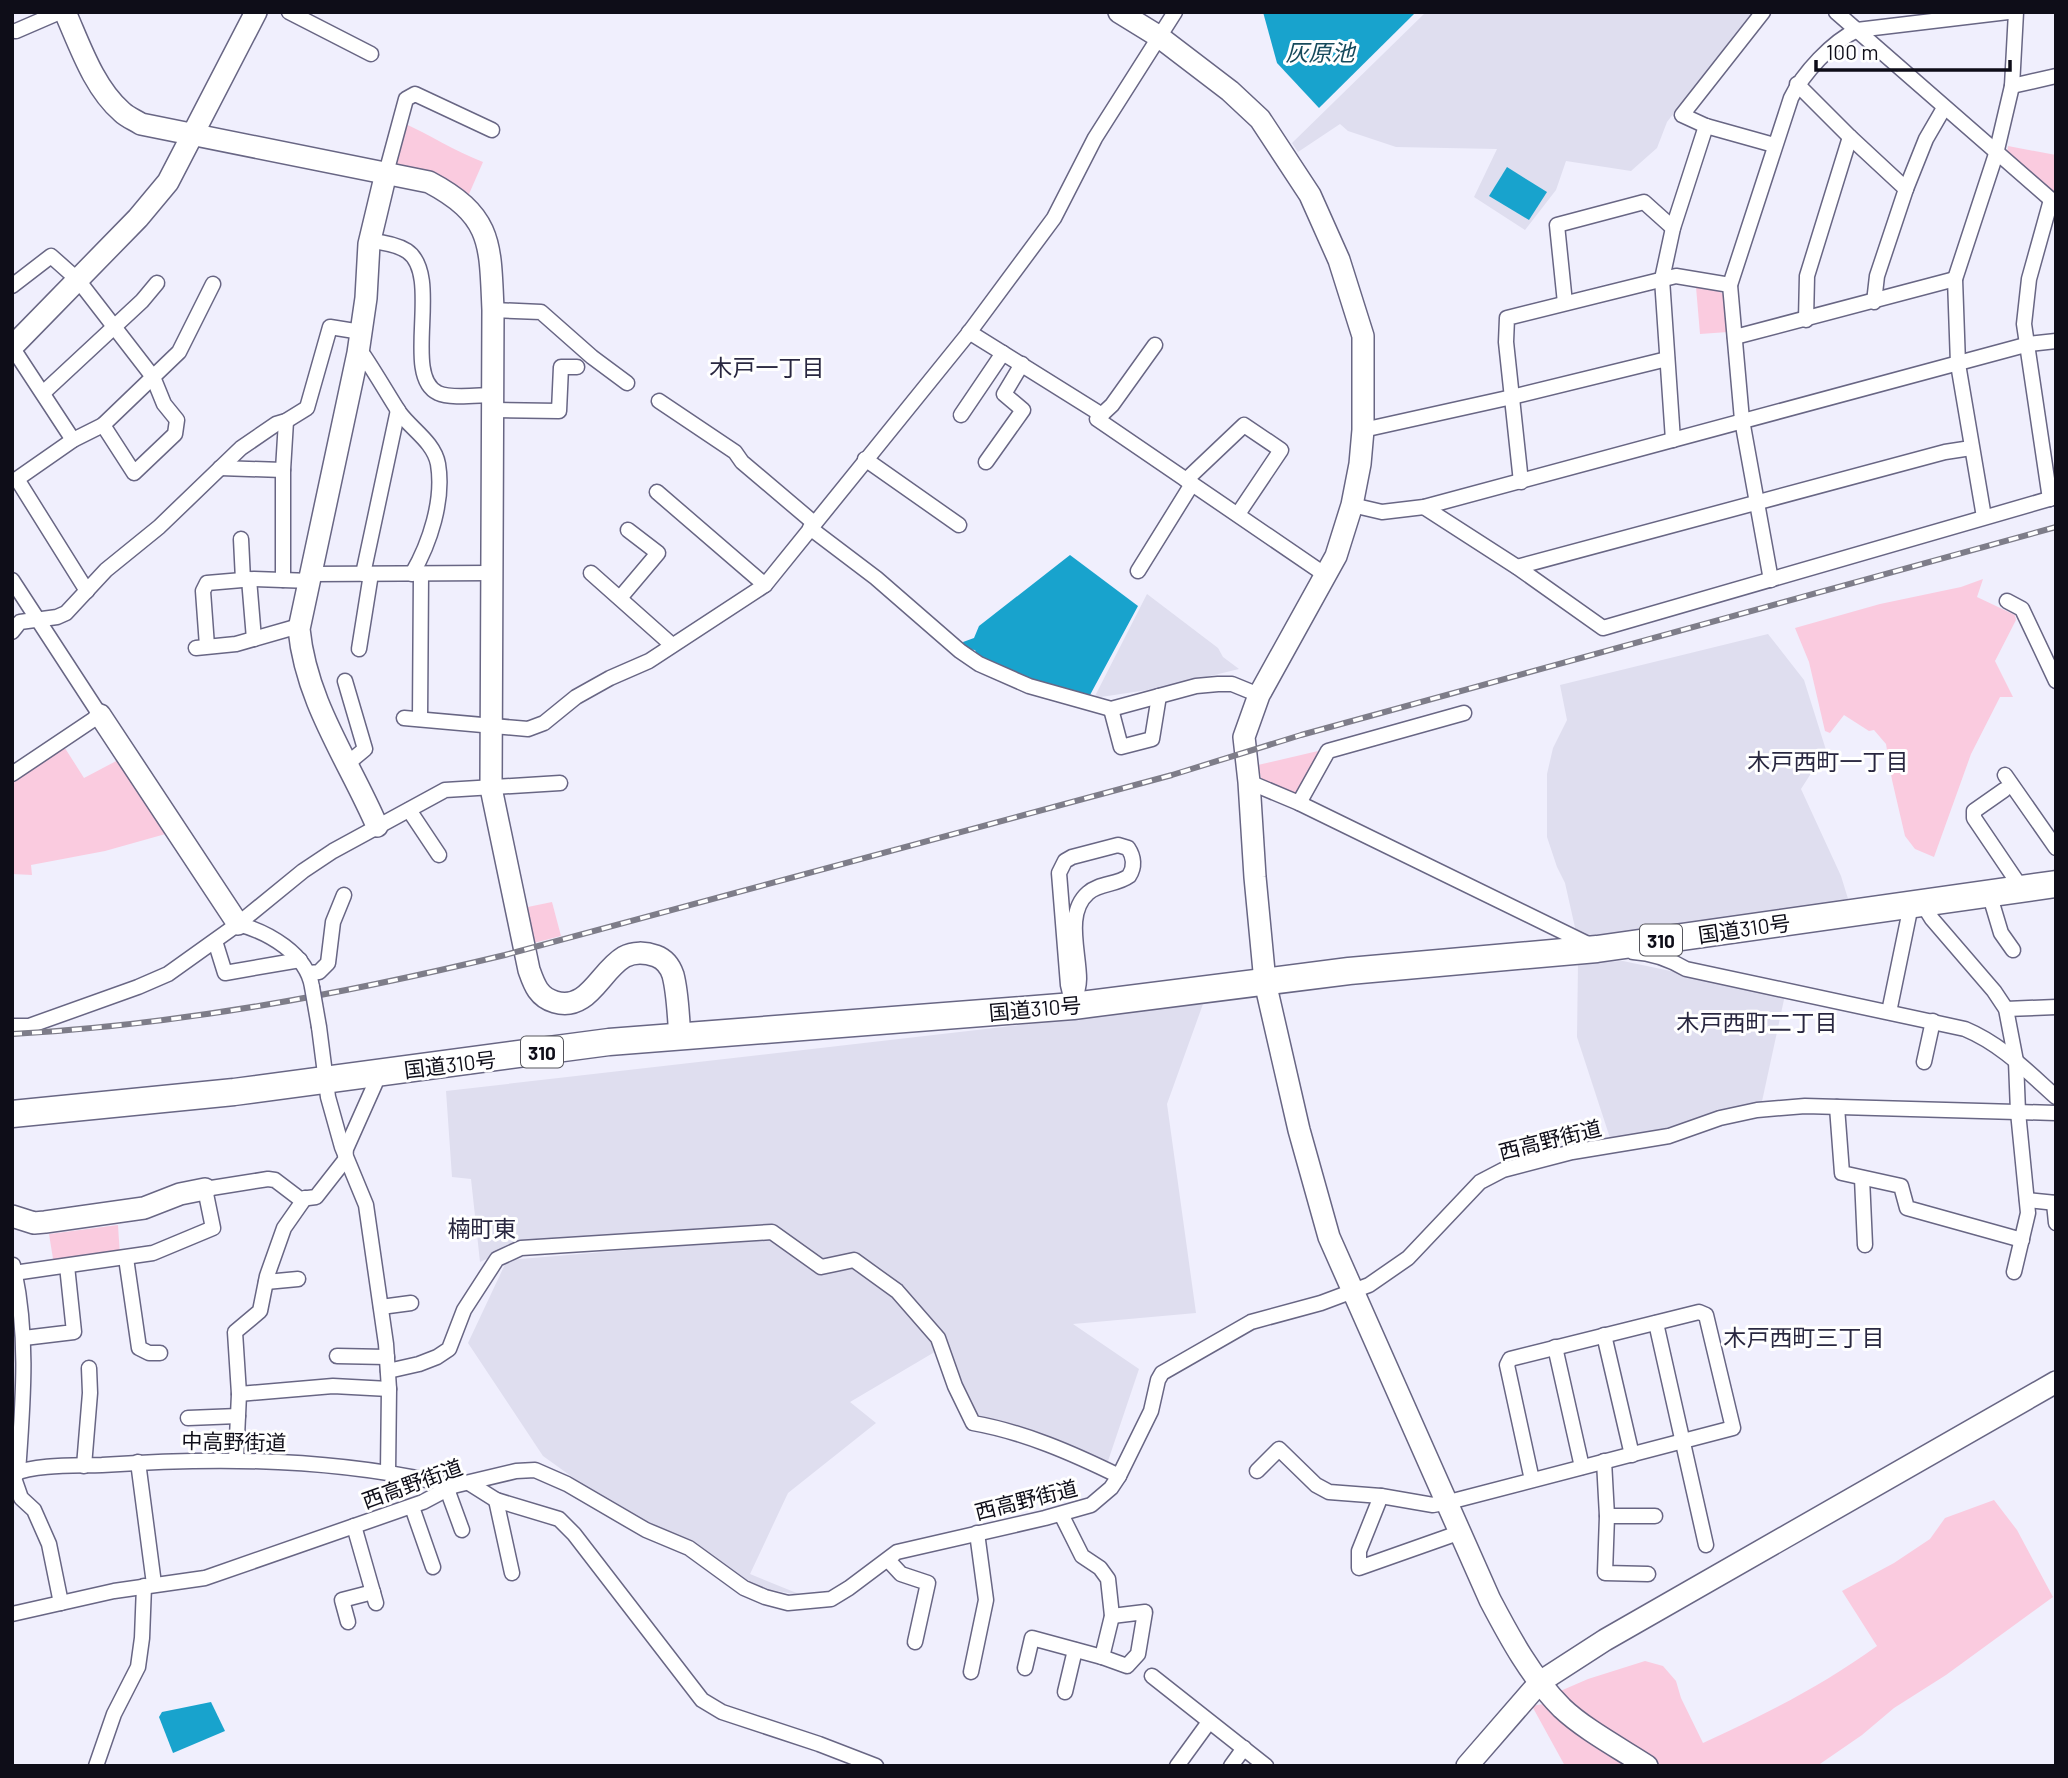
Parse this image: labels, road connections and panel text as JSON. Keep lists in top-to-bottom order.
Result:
{
  "streets": {
    "highway": ["国道310号", "310"],
    "street": ["西高野街道", "中高野街道"]
  },
  "crossings": [
    ["西高野街道", "中高野街道"]
  ],
  "districts": [
    "木戸一丁目",
    "木戸西町一丁目",
    "木戸西町二丁目",
    "楠町東",
    "木戸西町三丁目"
  ],
  "water": ["灰原池"],
  "scale_bar": "100 m"
}
